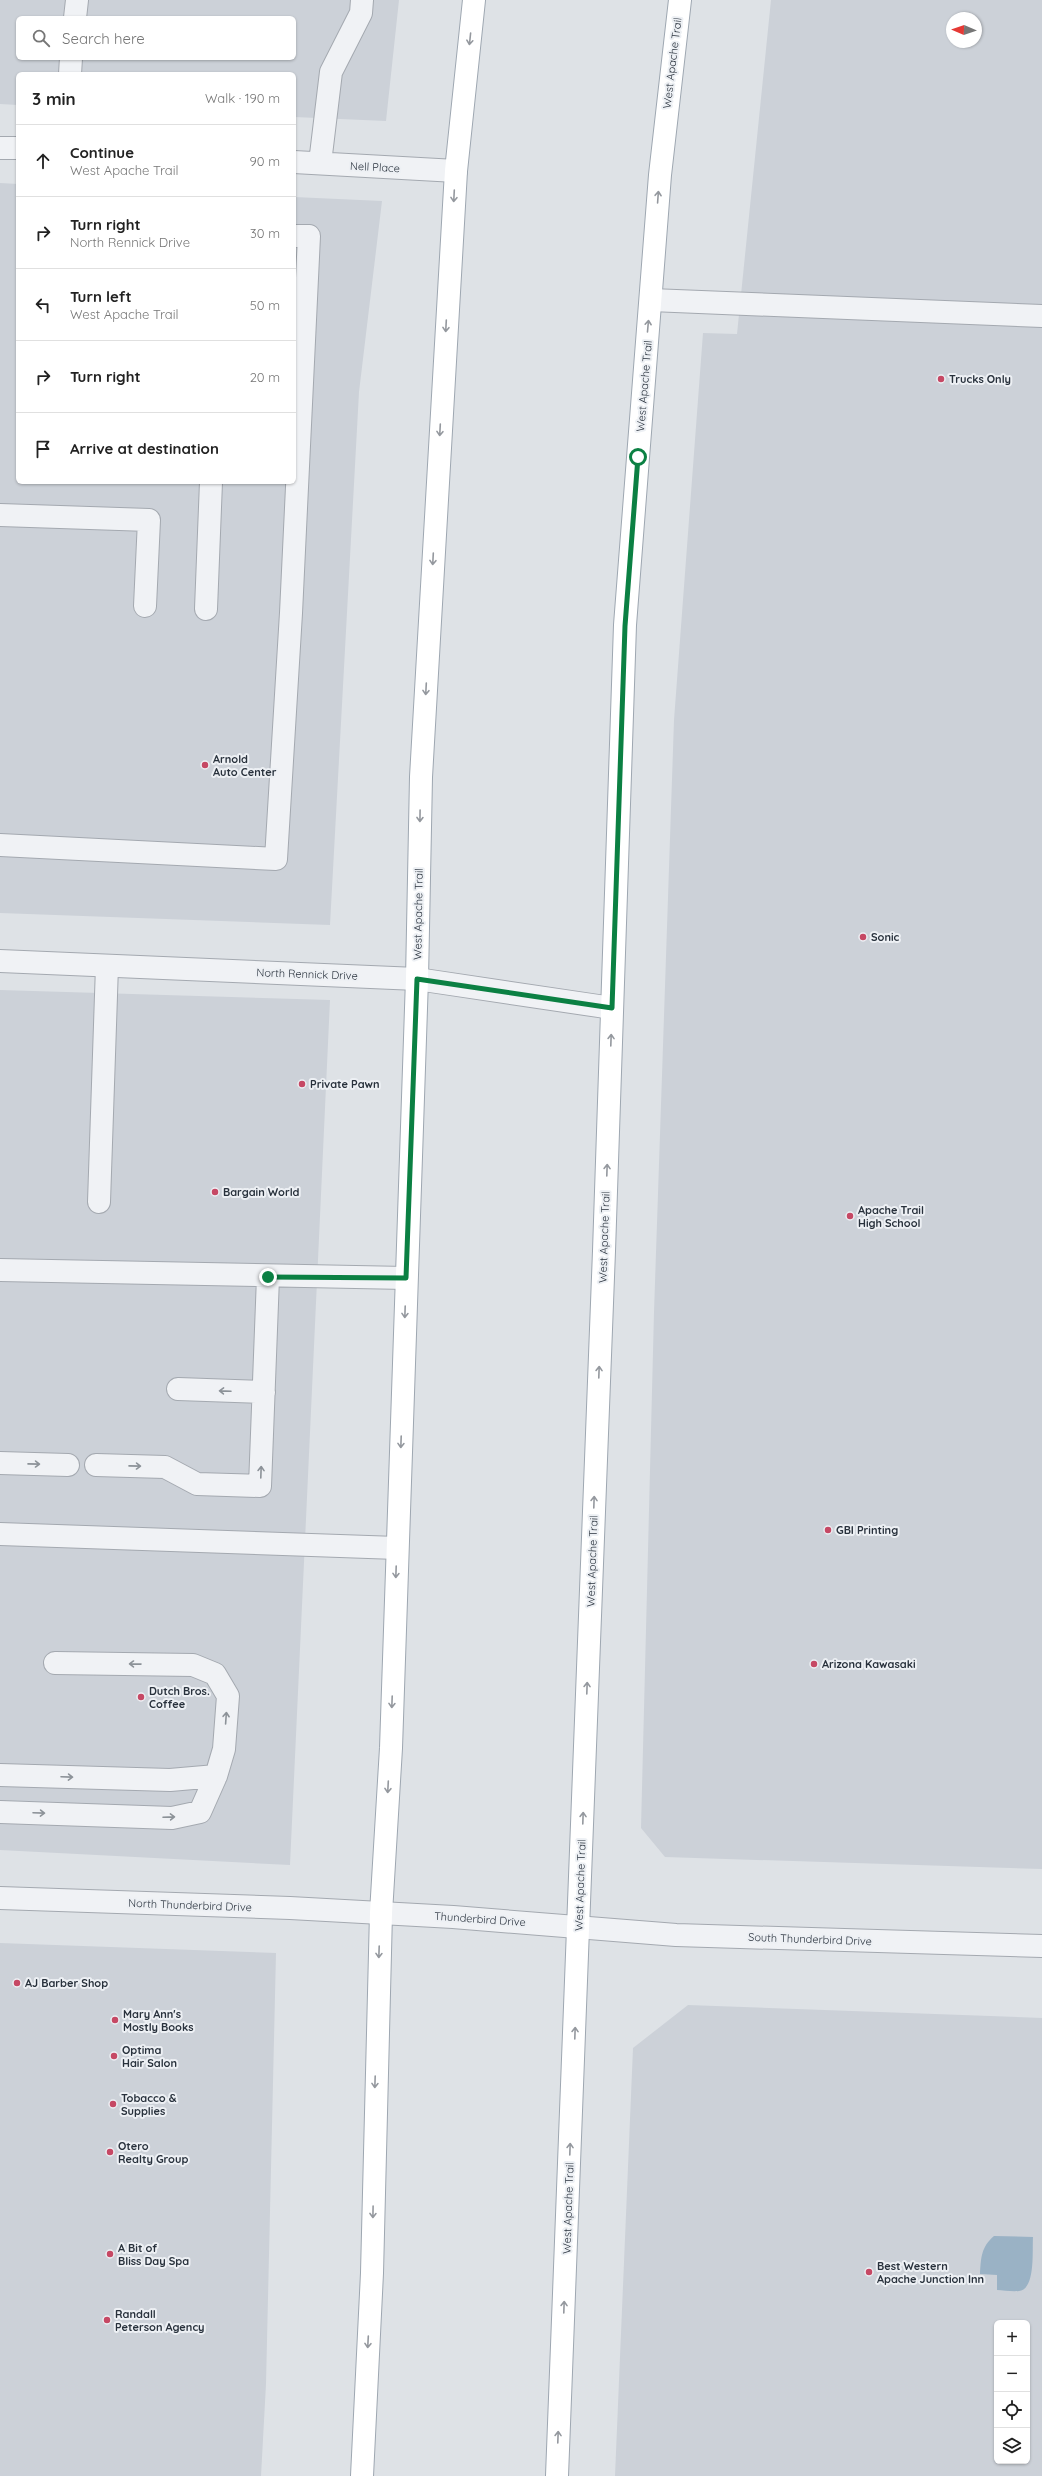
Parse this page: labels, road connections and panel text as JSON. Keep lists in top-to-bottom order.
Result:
{
  "streets": {
    "main road": ["West Apache Trail"],
    "street": [
      "Nell Place",
      "North Rennick Drive",
      "North Thunderbird Drive",
      "Thunderbird Drive",
      "South Thunderbird Drive"
    ]
  },
  "crossings": [
    ["West Apache Trail", "Nell Place"],
    ["West Apache Trail", "North Rennick Drive"],
    ["West Apache Trail", "North Thunderbird Drive"],
    ["West Apache Trail", "Thunderbird Drive"],
    ["West Apache Trail", "South Thunderbird Drive"],
    ["North Thunderbird Drive", "Thunderbird Drive"],
    ["Thunderbird Drive", "South Thunderbird Drive"]
  ],
  "places": [
    "Trucks Only",
    "Arnold Auto Center",
    "Sonic",
    "Private Pawn",
    "Bargain World",
    "Apache Trail High School",
    "GBI Printing",
    "Arizona Kawasaki",
    "Dutch Bros. Coffee",
    "AJ Barber Shop",
    "Mary Ann's Mostly Books",
    "Optima Hair Salon",
    "Tobacco & Supplies",
    "Otero Realty Group",
    "A Bit of Bliss Day Spa",
    "Best Western Apache Junction Inn",
    "Randall Peterson Agency"
  ],
  "north": "left",
  "page": {
    "search": "Search here",
    "heading": ["3 min", "Walk · 190 m"],
    "list": [
      ["Continue", "West Apache Trail", "90 m"],
      ["Turn right", "North Rennick Drive", "30 m"],
      ["Turn left", "West Apache Trail", "50 m"],
      ["Turn right", "20 m"],
      "Arrive at destination"
    ],
    "map_buttons": ["+", "−"]
  }
}
